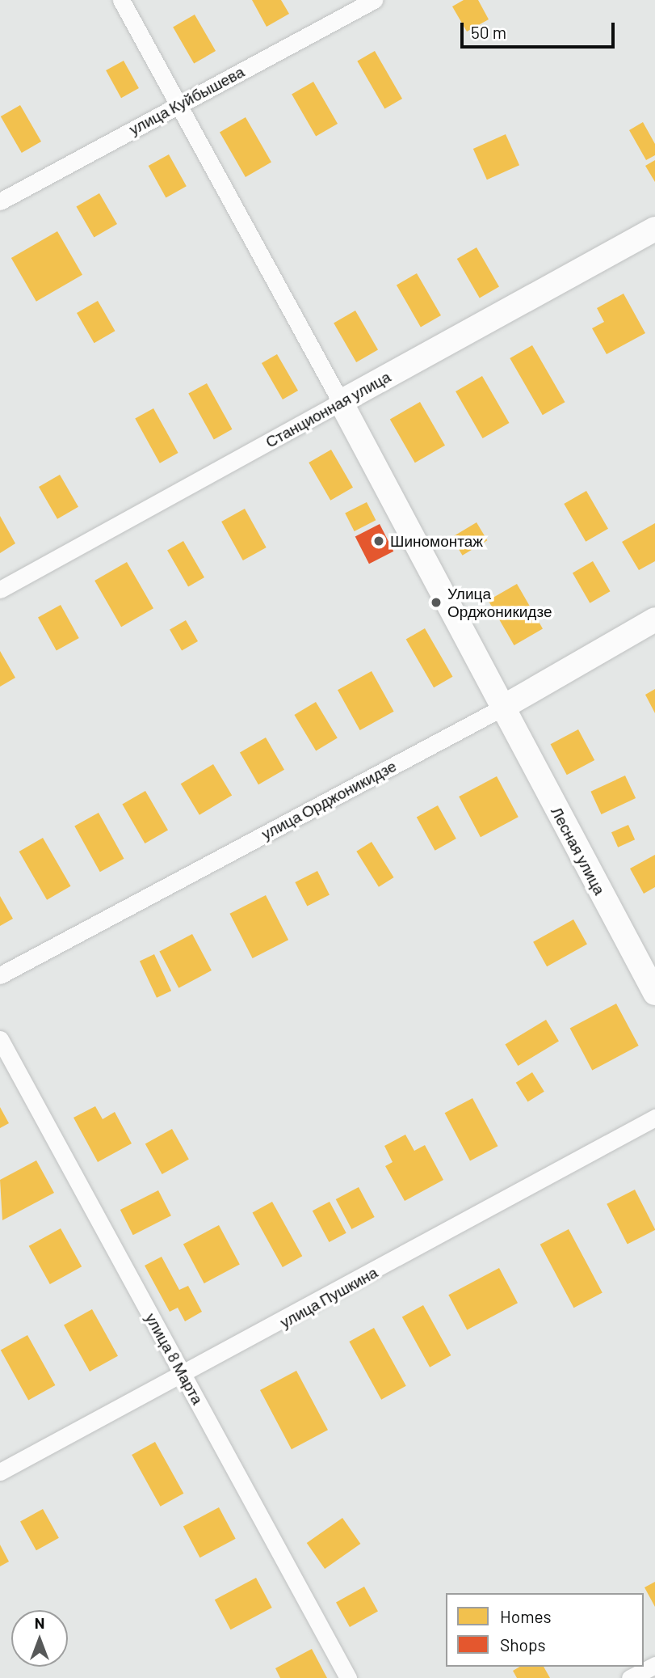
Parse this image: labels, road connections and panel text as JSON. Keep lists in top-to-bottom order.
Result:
{
  "streets": {
    "main road": ["Станционная улица", "улица Орджоникидзе", "Лесная улица"],
    "street": ["улица Куйбышева", "улица Пушкина", "улица 8 Марта"]
  },
  "crossings": [
    ["Станционная улица", "Лесная улица"],
    ["улица Орджоникидзе", "Лесная улица"],
    ["улица Пушкина", "улица 8 Марта"]
  ],
  "places": ["Шиномонтаж", "Улица Орджоникидзе"],
  "legend": ["Homes", "Shops"],
  "scale_bar": "50 m",
  "north": "top"
}
